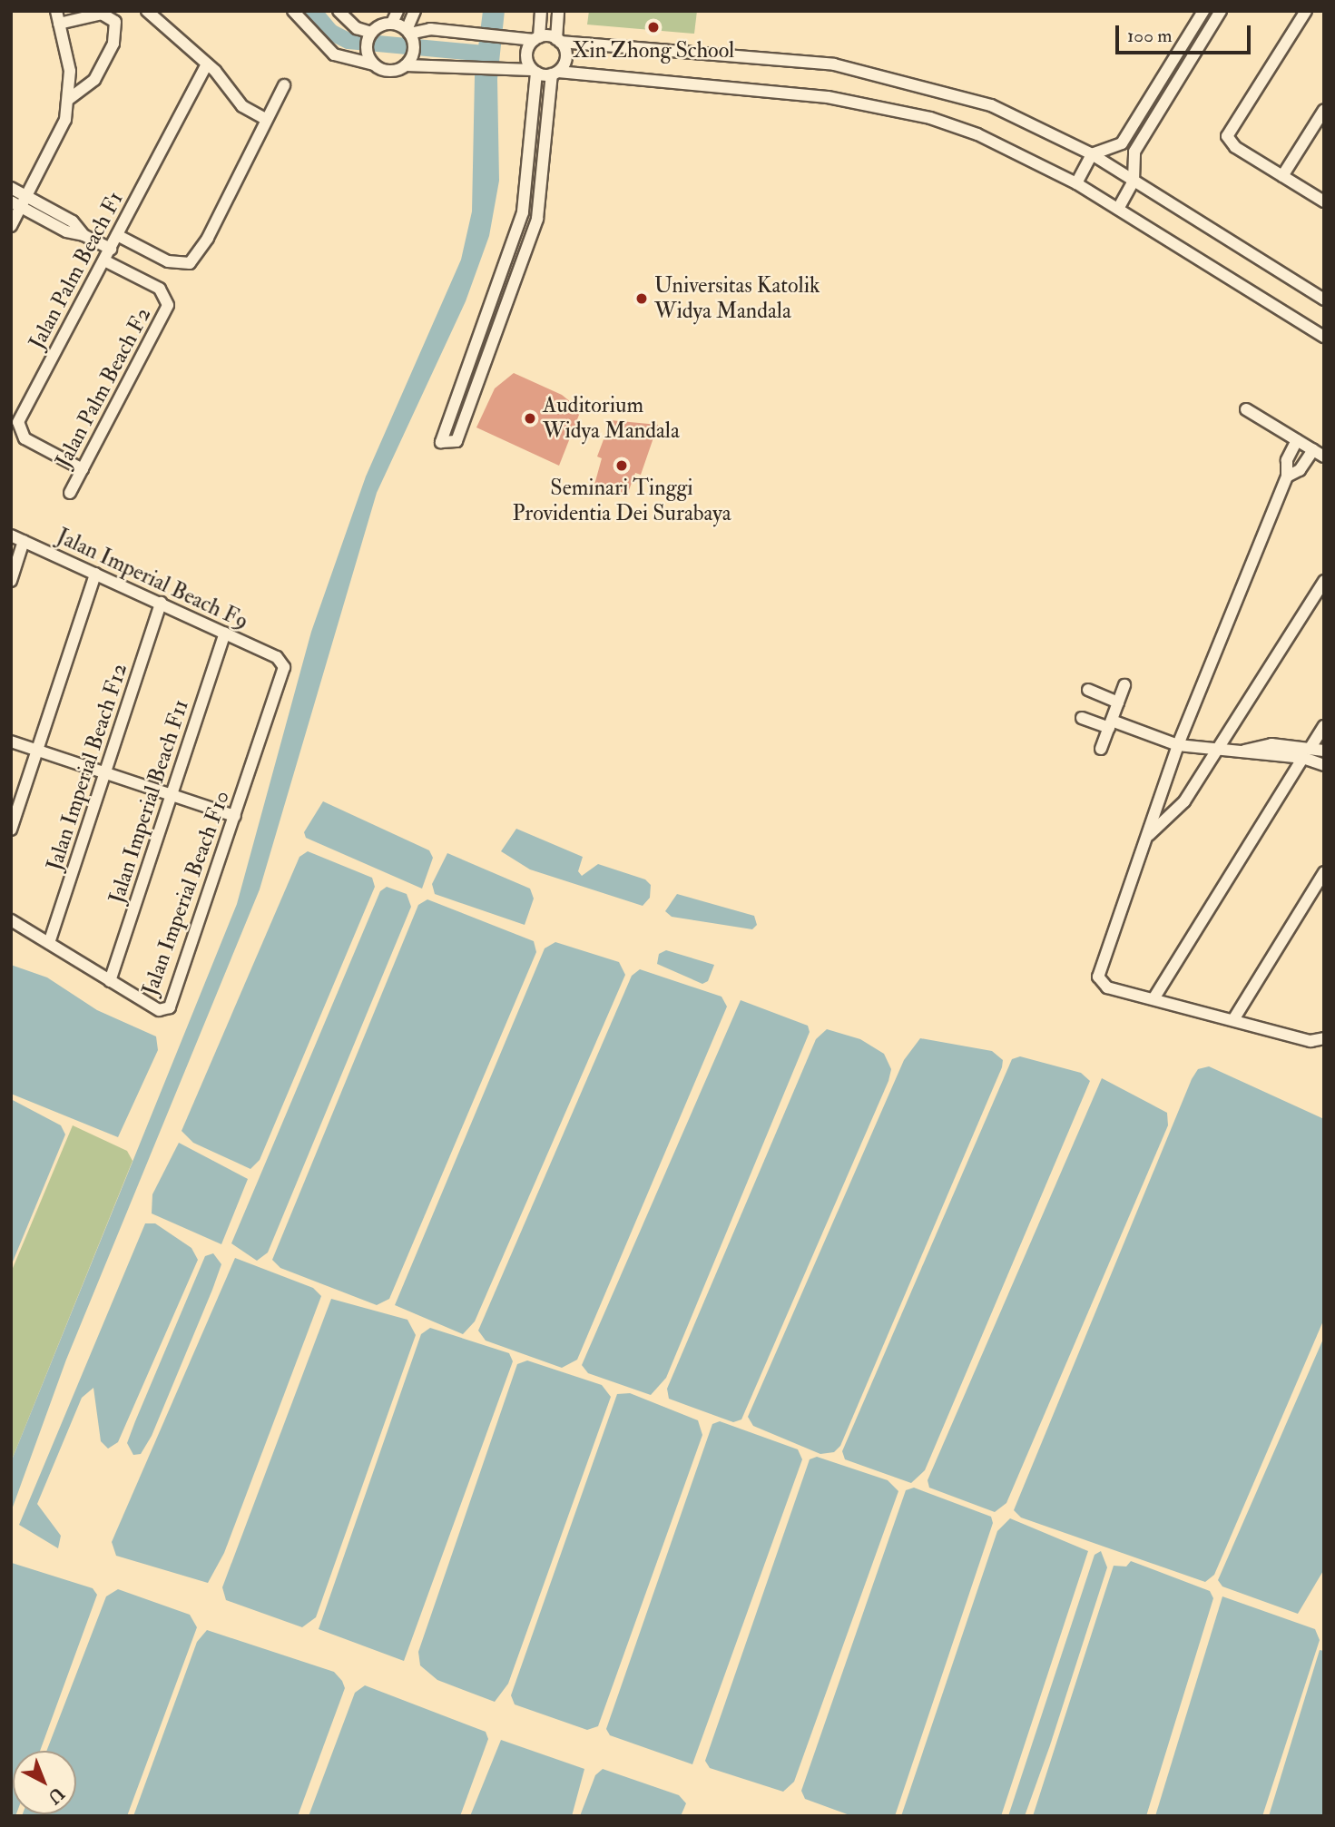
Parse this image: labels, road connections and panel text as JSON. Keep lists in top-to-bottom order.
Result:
{
  "streets": {
    "street": [
      "Jalan Palm Beach F1",
      "Jalan Palm Beach F2",
      "Jalan Imperial Beach F9",
      "Jalan Imperial Beach F12",
      "Jalan Imperial Beach F11",
      "Jalan Imperial Beach F10"
    ]
  },
  "crossings": [
    ["Jalan Palm Beach F1", "Jalan Palm Beach F2"],
    ["Jalan Imperial Beach F9", "Jalan Imperial Beach F12"],
    ["Jalan Imperial Beach F9", "Jalan Imperial Beach F11"],
    ["Jalan Imperial Beach F9", "Jalan Imperial Beach F10"],
    ["Jalan Imperial Beach F12", "Jalan Imperial Beach F10"],
    ["Jalan Imperial Beach F11", "Jalan Imperial Beach F10"]
  ],
  "places": [
    "Xin Zhong School",
    "Universitas Katolik Widya Mandala",
    "Auditorium Widya Mandala",
    "Seminari Tinggi Providentia Dei Surabaya"
  ],
  "scale_bar": "100 m",
  "north": "bottom right"
}
